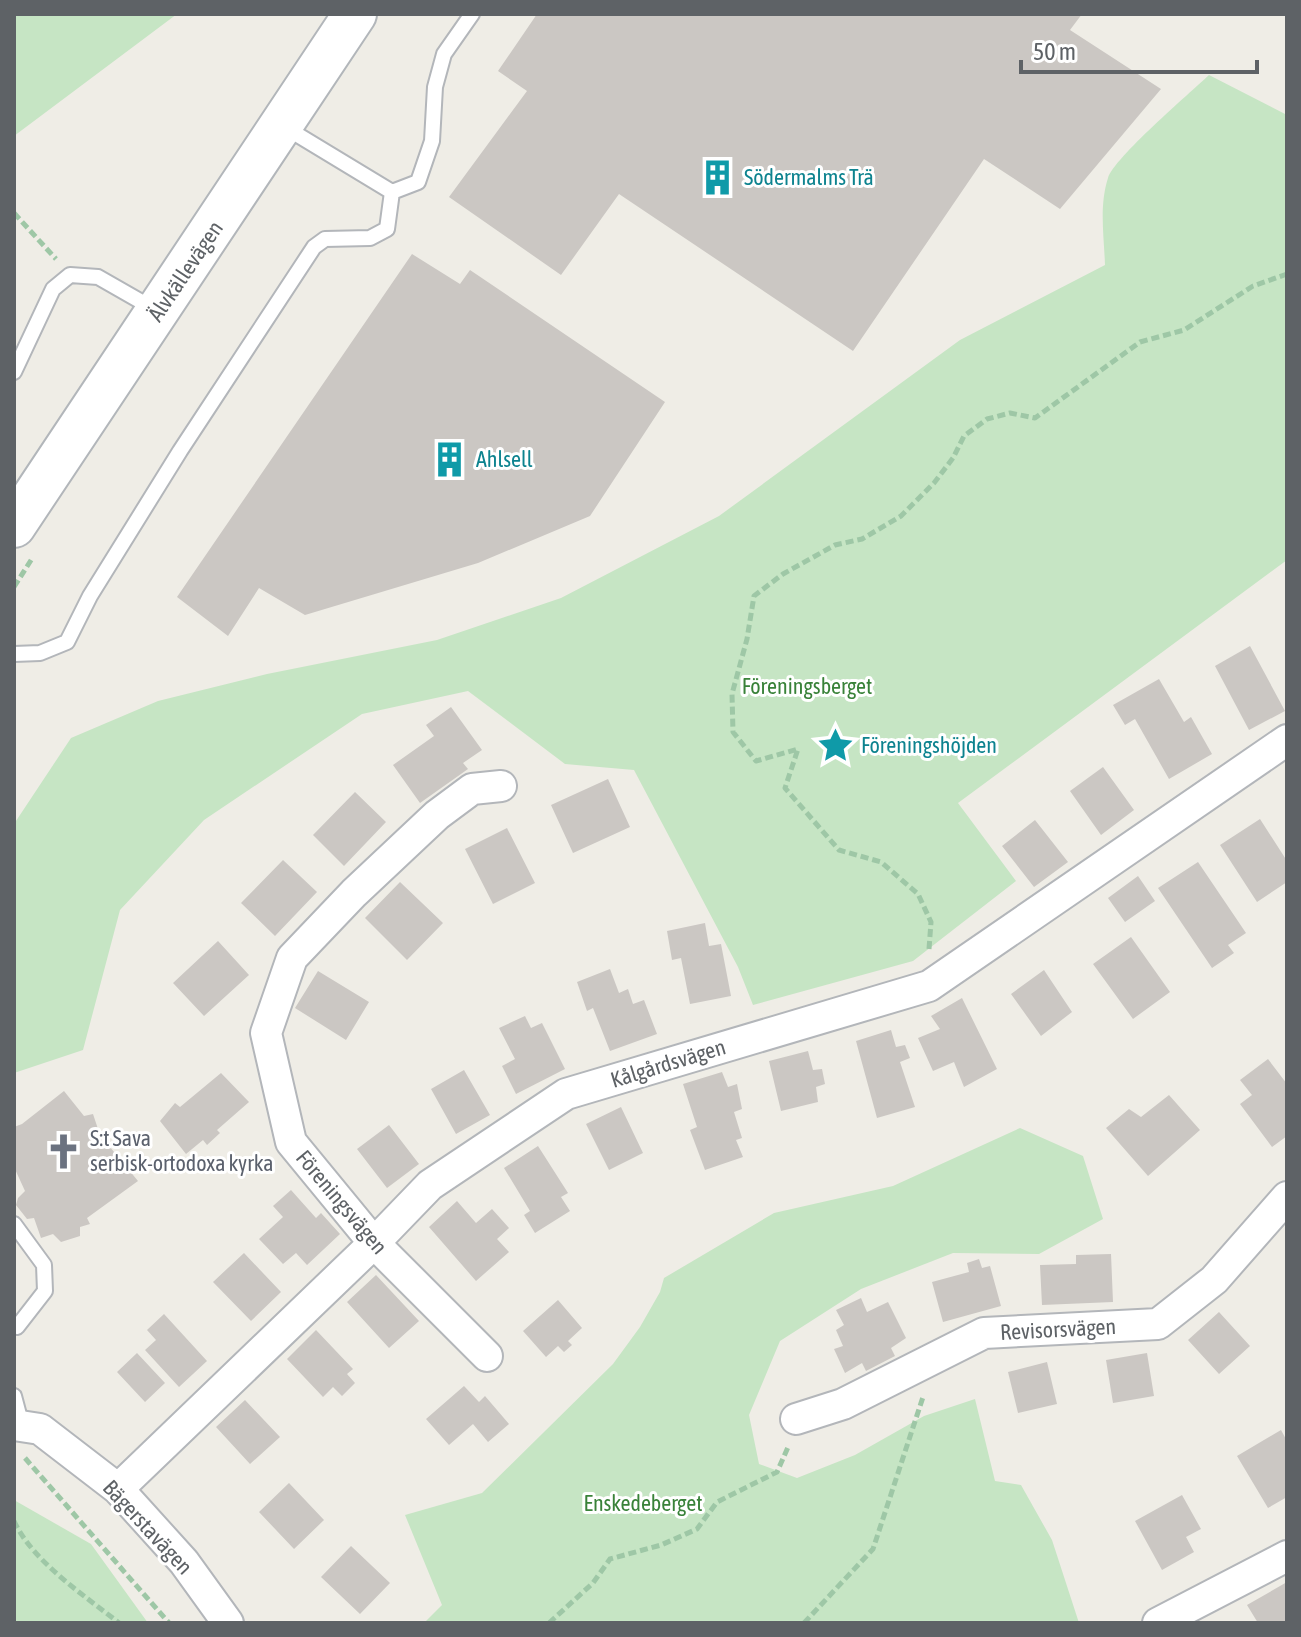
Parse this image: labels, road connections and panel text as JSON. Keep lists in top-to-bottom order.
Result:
{
  "streets": {
    "main road": ["Älvkällevägen"],
    "street": [
      "Kålgårdsvägen",
      "Föreningsvägen",
      "Revisorsvägen",
      "Bägerstavägen"
    ]
  },
  "crossings": [
    ["Kålgårdsvägen", "Föreningsvägen"],
    ["Kålgårdsvägen", "Bägerstavägen"]
  ],
  "parks": ["Föreningsberget", "Enskedeberget"],
  "places": {
    "building": ["Södermalms Trä", "Ahlsell"],
    "place": ["Föreningshöjden"],
    "church": ["S:t Sava serbisk-ortodoxa kyrka"]
  },
  "scale_bar": "50 m"
}
